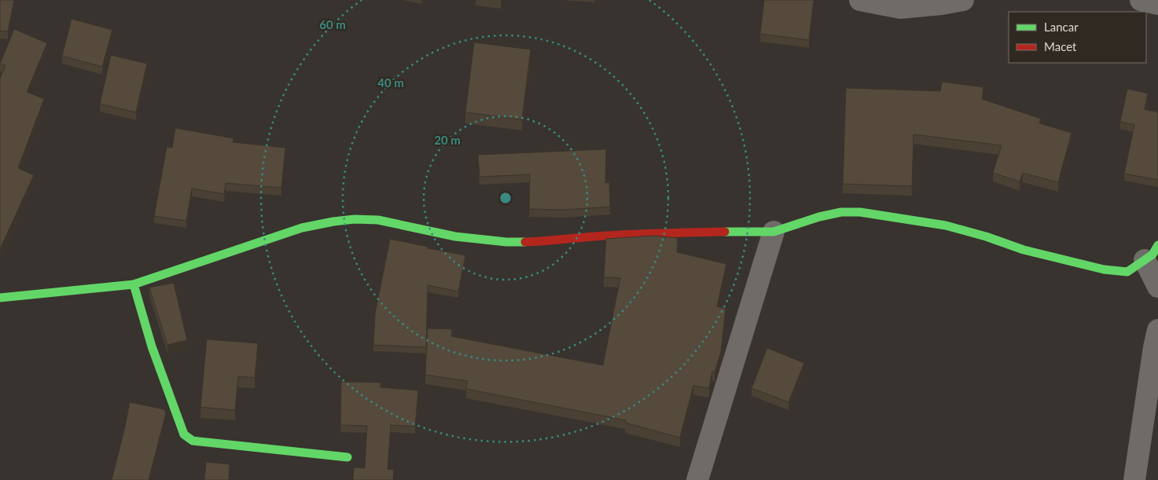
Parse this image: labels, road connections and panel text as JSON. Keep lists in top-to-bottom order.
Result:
{
  "legend": ["Lancar", "Macet"],
  "rings": ["60 m", "40 m", "20 m"]
}
